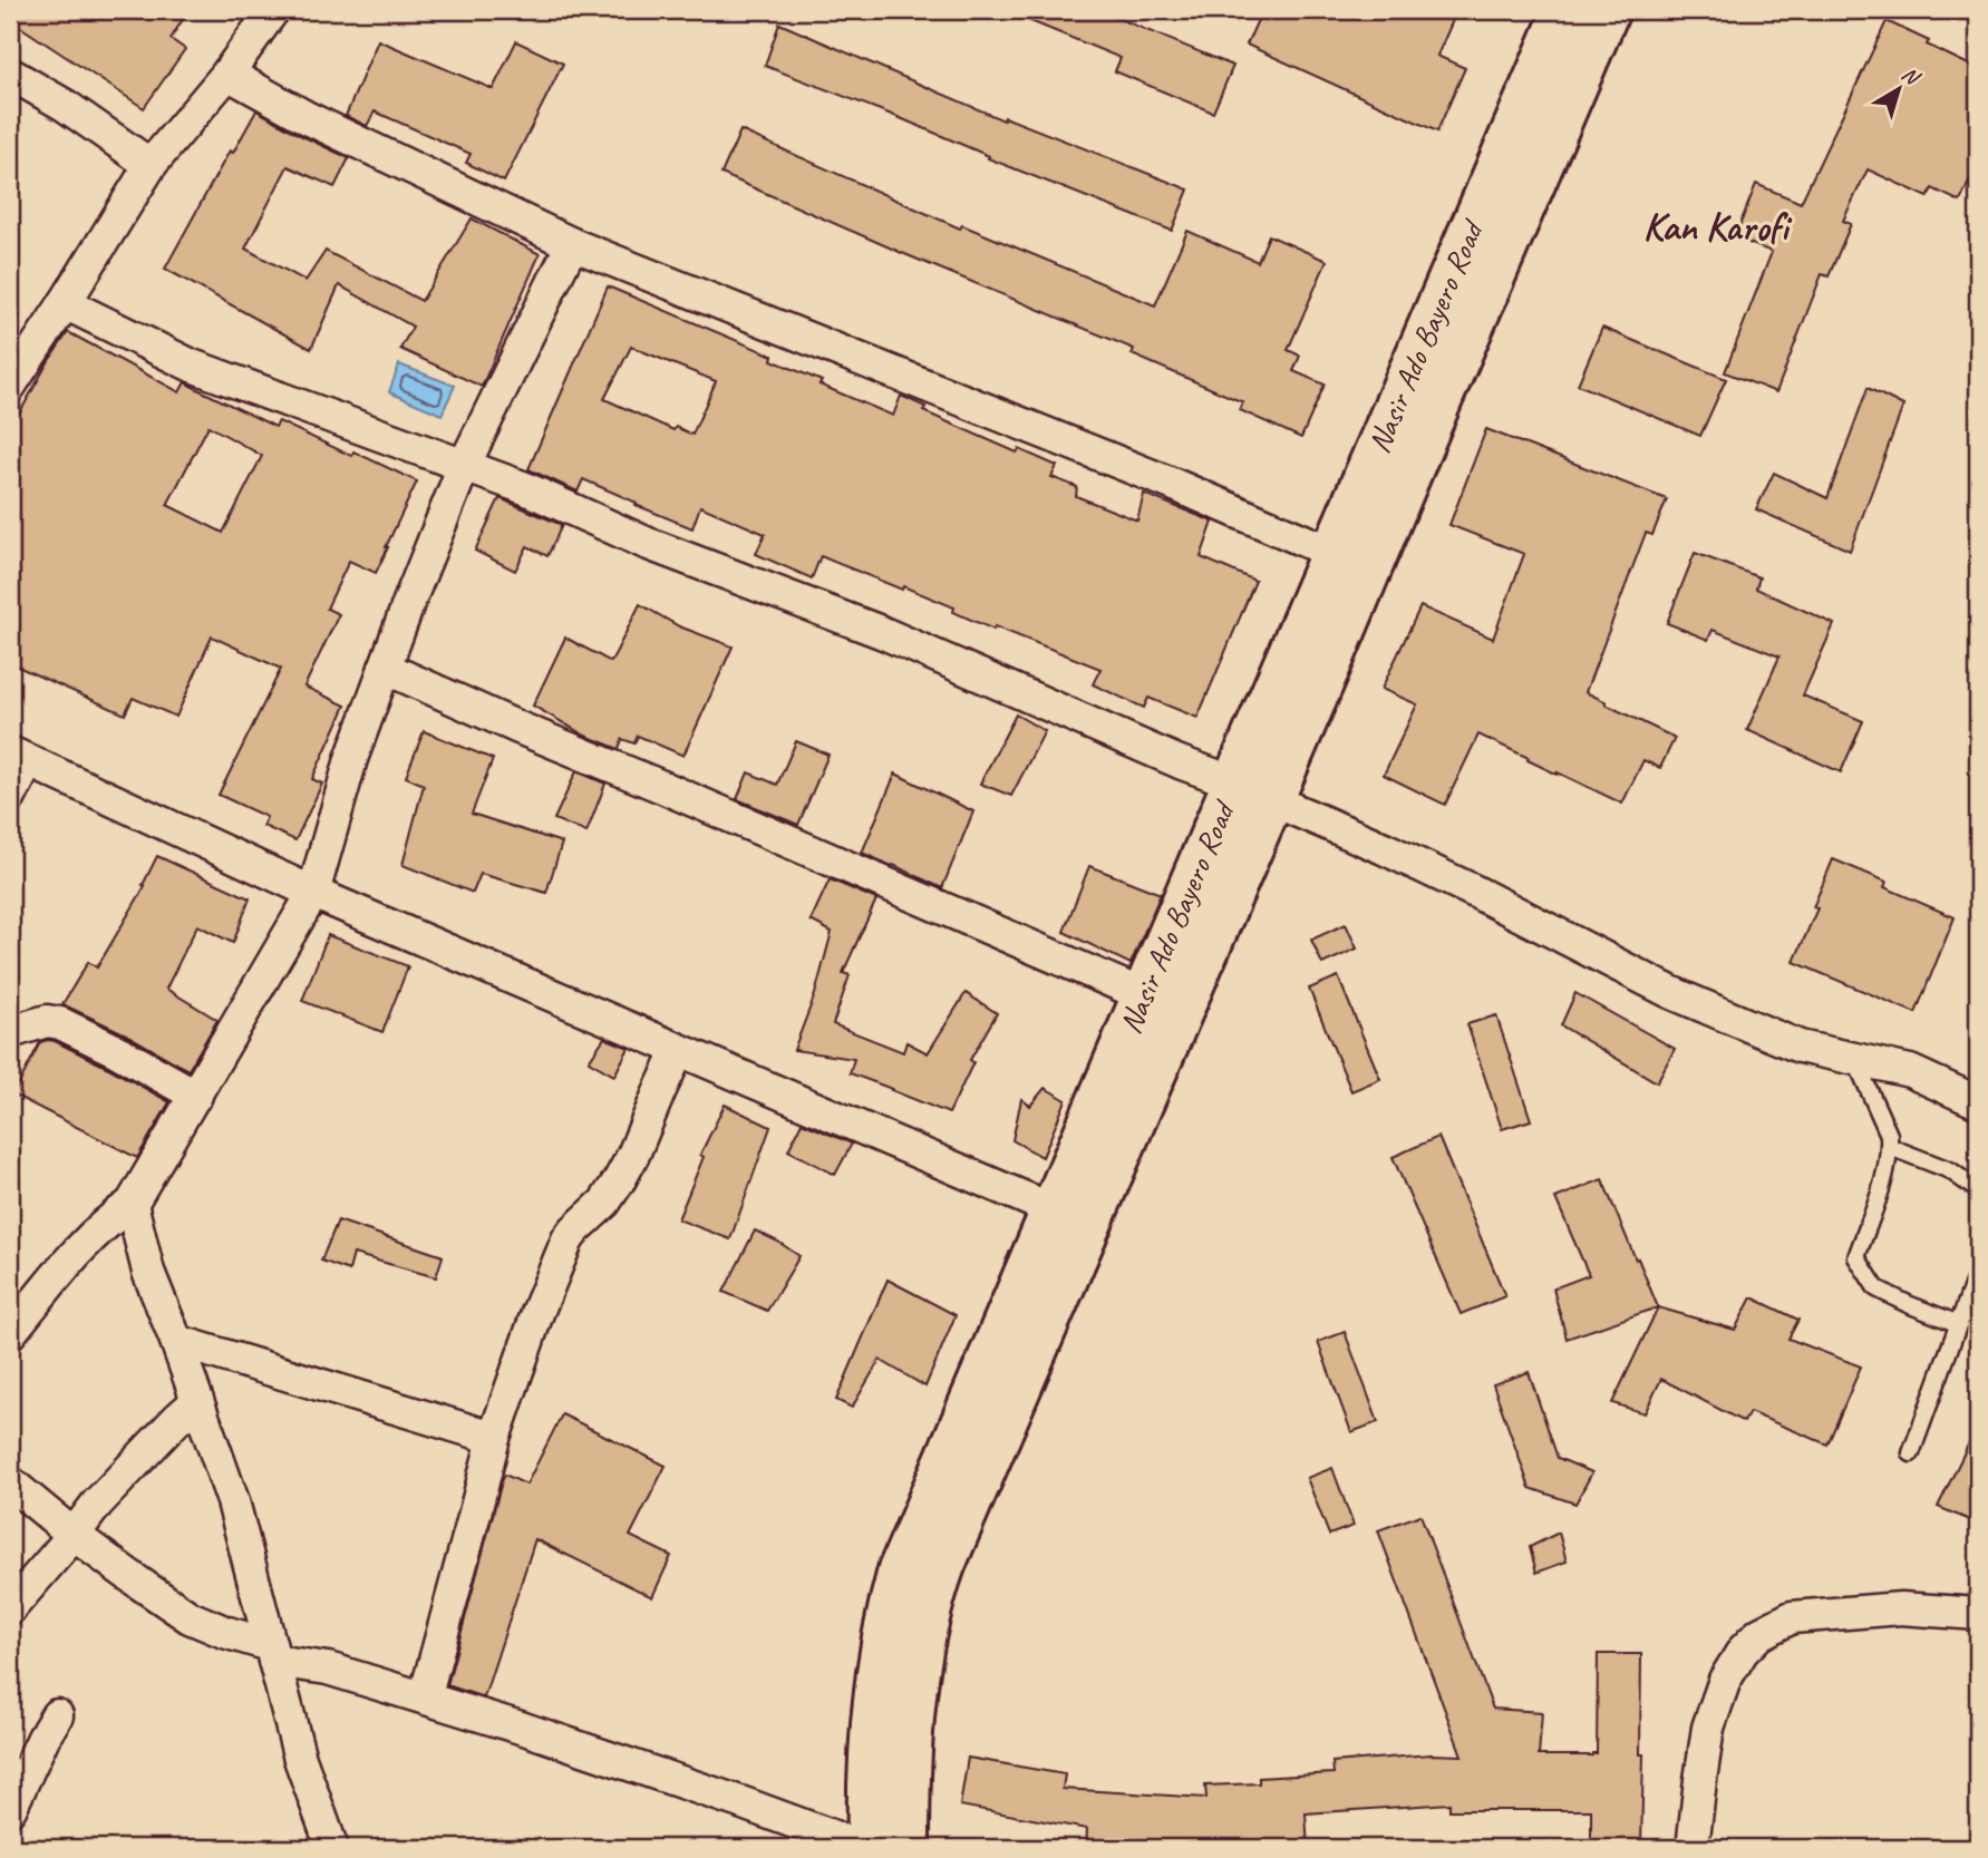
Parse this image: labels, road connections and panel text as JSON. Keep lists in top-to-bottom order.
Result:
{
  "streets": {
    "street": ["Nasir Ado Bayero Road"]
  },
  "districts": ["Kan Karofi"],
  "north": "top right"
}
